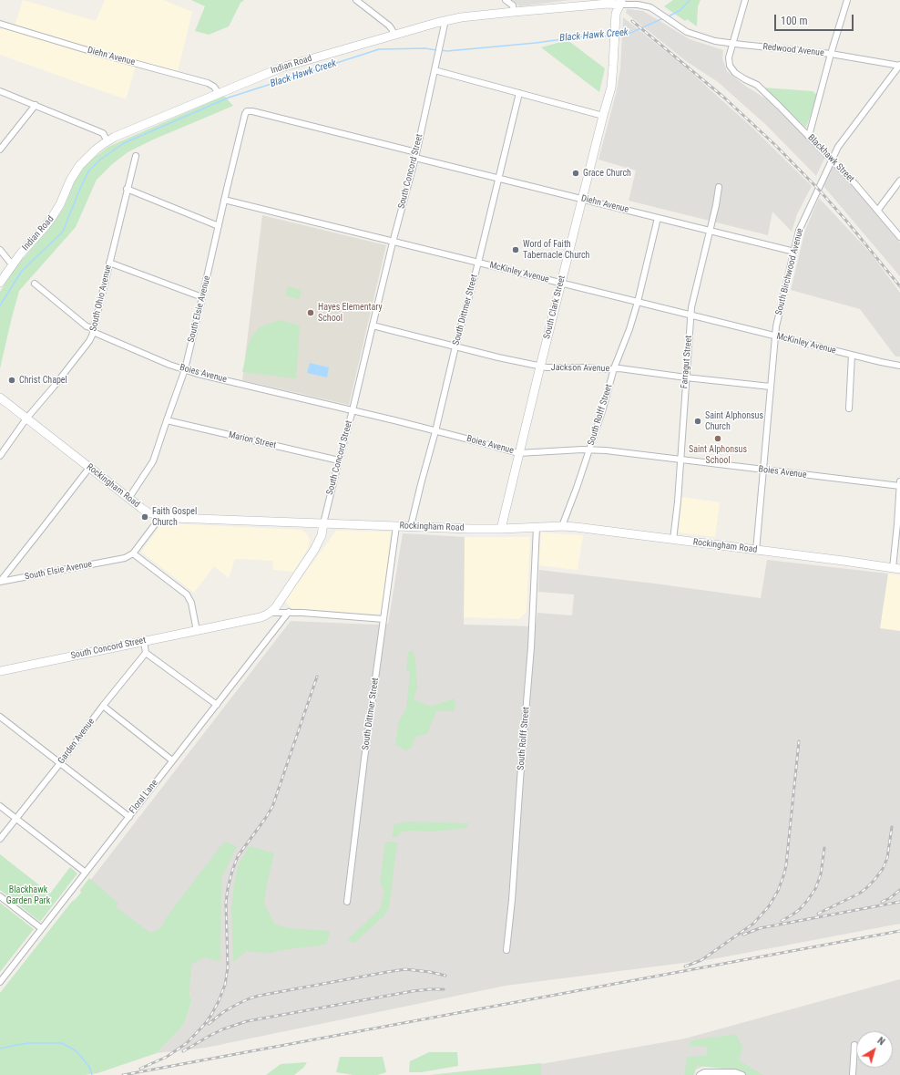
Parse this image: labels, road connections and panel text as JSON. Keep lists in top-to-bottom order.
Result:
{
  "streets": {
    "street": [
      "Redwood Avenue",
      "Diehn Avenue",
      "Indian Road",
      "Blackhawk Street",
      "South Concord Street",
      "South Birchwood Avenue",
      "McKinley Avenue",
      "South Ohio Avenue",
      "South Clark Street",
      "South Elsie Avenue",
      "South Dittmer Street",
      "Farragut Street",
      "Jackson Avenue",
      "Boies Avenue",
      "South Rolff Street",
      "Marion Street",
      "Rockingham Road",
      "Garden Avenue",
      "Floral Lane"
    ]
  },
  "crossings": [
    ["Redwood Avenue", "Indian Road"],
    ["Redwood Avenue", "Blackhawk Street"],
    ["Redwood Avenue", "South Birchwood Avenue"],
    ["Redwood Avenue", "South Clark Street"],
    ["Diehn Avenue", "Indian Road"],
    ["Diehn Avenue", "South Concord Street"],
    ["Diehn Avenue", "South Birchwood Avenue"],
    ["Diehn Avenue", "South Clark Street"],
    ["Diehn Avenue", "South Elsie Avenue"],
    ["Diehn Avenue", "South Dittmer Street"],
    ["Diehn Avenue", "Farragut Street"],
    ["Diehn Avenue", "South Rolff Street"],
    ["Indian Road", "South Concord Street"],
    ["Indian Road", "South Clark Street"],
    ["Blackhawk Street", "South Birchwood Avenue"],
    ["South Concord Street", "McKinley Avenue"],
    ["South Concord Street", "Jackson Avenue"],
    ["South Concord Street", "Boies Avenue"],
    ["South Concord Street", "Marion Street"],
    ["South Concord Street", "Rockingham Road"],
    ["South Birchwood Avenue", "McKinley Avenue"],
    ["South Birchwood Avenue", "Jackson Avenue"],
    ["South Birchwood Avenue", "Boies Avenue"],
    ["South Birchwood Avenue", "Rockingham Road"],
    ["McKinley Avenue", "South Clark Street"],
    ["McKinley Avenue", "South Elsie Avenue"],
    ["McKinley Avenue", "South Dittmer Street"],
    ["McKinley Avenue", "Farragut Street"],
    ["McKinley Avenue", "South Rolff Street"],
    ["South Ohio Avenue", "Boies Avenue"],
    ["South Ohio Avenue", "Rockingham Road"],
    ["South Clark Street", "Jackson Avenue"],
    ["South Clark Street", "Boies Avenue"],
    ["South Clark Street", "Rockingham Road"],
    ["South Elsie Avenue", "Boies Avenue"],
    ["South Elsie Avenue", "Marion Street"],
    ["South Elsie Avenue", "Rockingham Road"],
    ["South Dittmer Street", "Jackson Avenue"],
    ["South Dittmer Street", "Boies Avenue"],
    ["South Dittmer Street", "Rockingham Road"],
    ["Farragut Street", "Jackson Avenue"],
    ["Farragut Street", "Boies Avenue"],
    ["Farragut Street", "Rockingham Road"],
    ["Jackson Avenue", "South Rolff Street"],
    ["Boies Avenue", "South Rolff Street"],
    ["South Rolff Street", "Rockingham Road"]
  ],
  "water": ["Black Hawk Creek"],
  "parks": ["Blackhawk Garden Park"],
  "places": [
    "Grace Church",
    "Word of Faith Tabernacle Church",
    "Hayes Elementary School",
    "Christ Chapel",
    "Saint Alphonsus Church",
    "Saint Alphonsus School",
    "Faith Gospel Church"
  ],
  "scale_bar": "100 m",
  "north": "top right"
}
